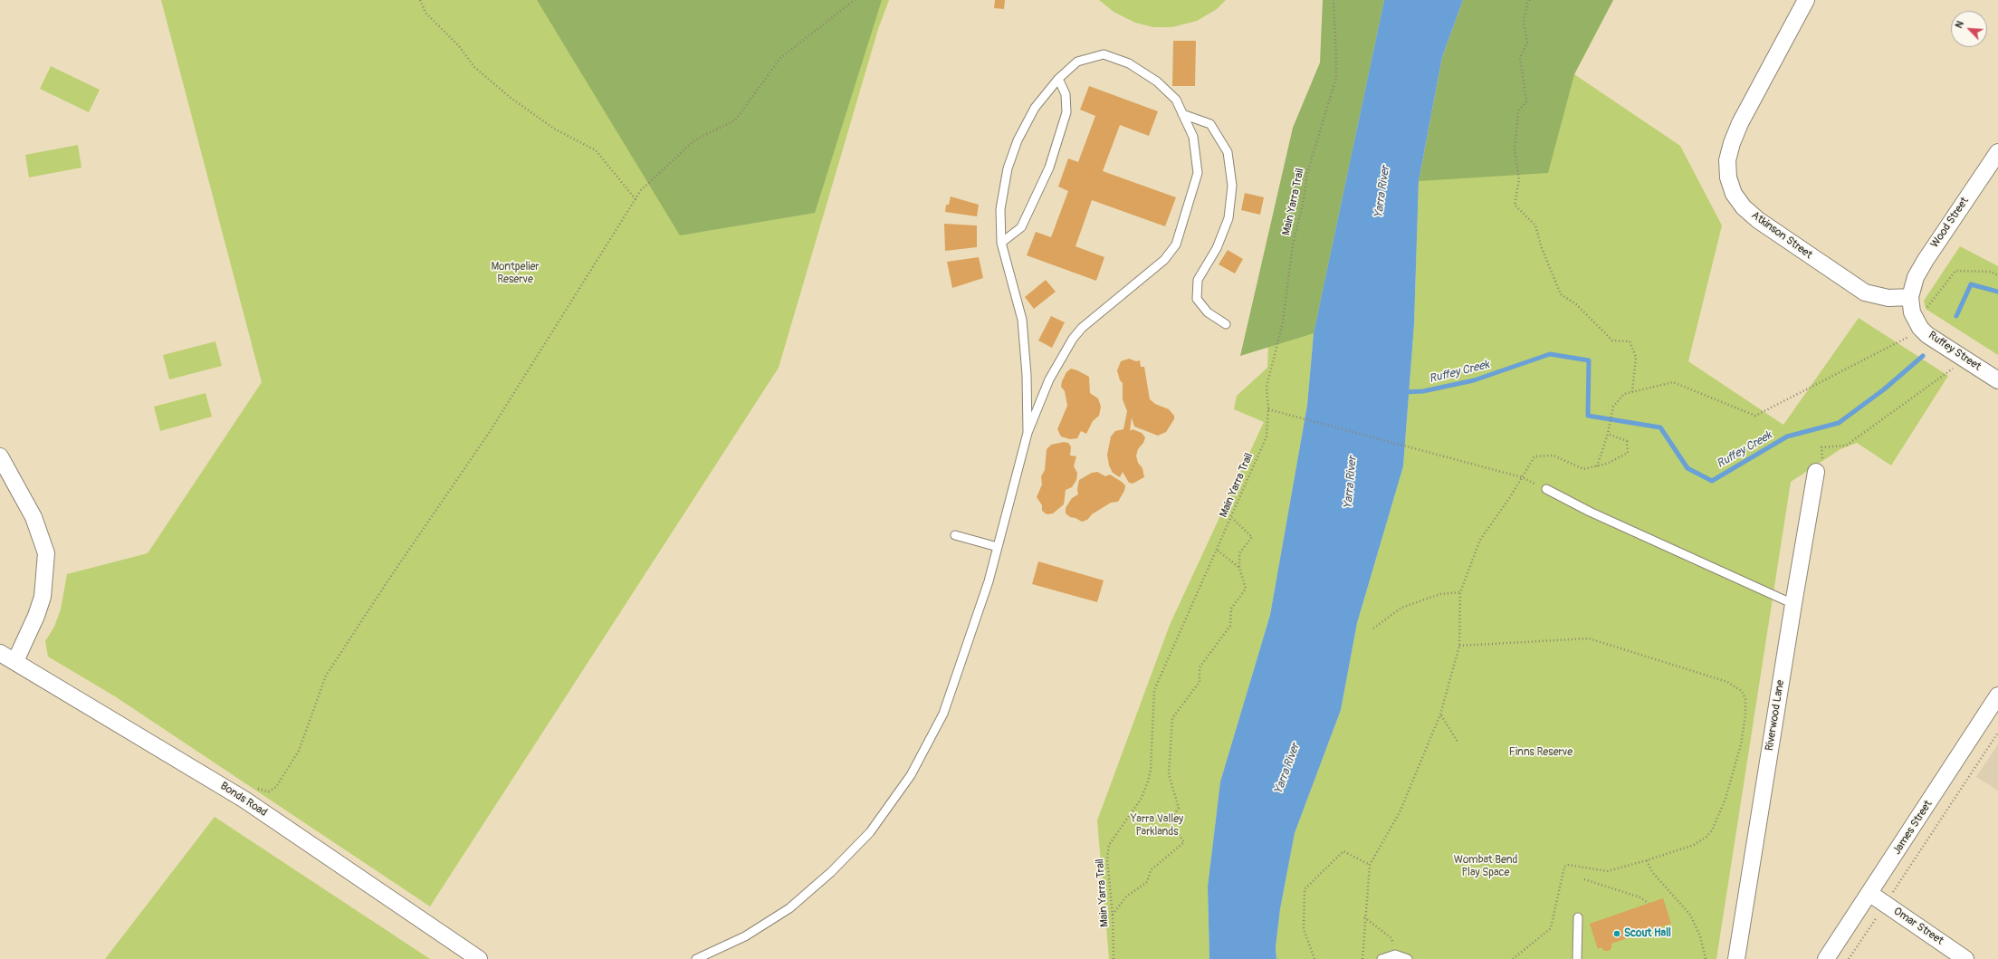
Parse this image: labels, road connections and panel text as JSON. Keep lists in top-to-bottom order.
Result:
{
  "streets": {
    "street": [
      "Wood Street",
      "Atkinson Street",
      "Ruffey Street",
      "Riverwood Lane",
      "Bonds Road",
      "James Street",
      "Omar Street"
    ],
    "path": ["Main Yarra Trail"]
  },
  "crossings": [
    ["Wood Street", "Atkinson Street"],
    ["Wood Street", "Ruffey Street"],
    ["Atkinson Street", "Ruffey Street"],
    ["James Street", "Omar Street"]
  ],
  "water": ["Yarra River", "Ruffey Creek"],
  "parks": [
    "Montpelier Reserve",
    "Finns Reserve",
    "Yarra Valley Parklands",
    "Wombat Bend Play Space"
  ],
  "places": ["Scout Hall"],
  "north": "top left"
}
